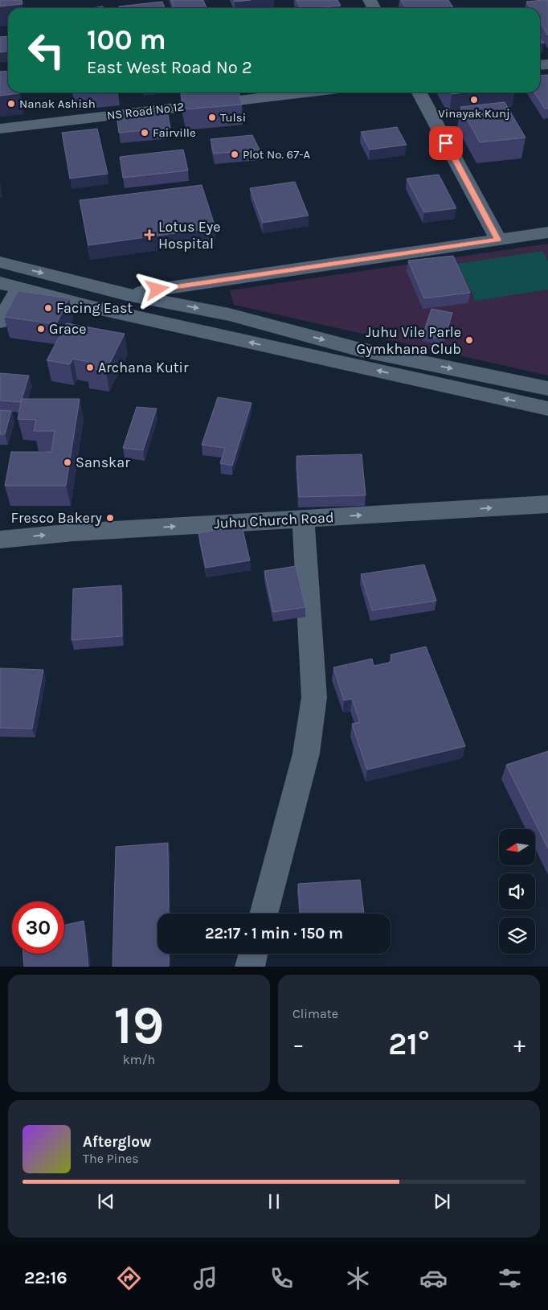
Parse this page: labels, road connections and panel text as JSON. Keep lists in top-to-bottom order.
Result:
{
  "streets": {
    "street": ["NS Road No 12", "Juhu Church Road"]
  },
  "places": {
    "other": [
      "Vinayak Kunj",
      "Nanak Ashish",
      "Tulsi",
      "Fairville",
      "Plot No. 67-A",
      "Facing East",
      "Grace",
      "Juhu Vile Parle Gymkhana Club",
      "Archana Kutir",
      "Sanskar",
      "Fresco Bakery"
    ],
    "health": ["Lotus Eye Hospital"]
  },
  "north": "left",
  "page": {
    "turn": ["100 m", "East West Road No 2"],
    "limit": "30",
    "trip": "22:17 · 1 min · 150 m",
    "tile": [
      ["19", "km/h"],
      "Climate"
    ],
    "heat": ["−", "21°", "+"],
    "song": ["Afterglow", "The Pines"],
    "tabs": "22:16"
  }
}
